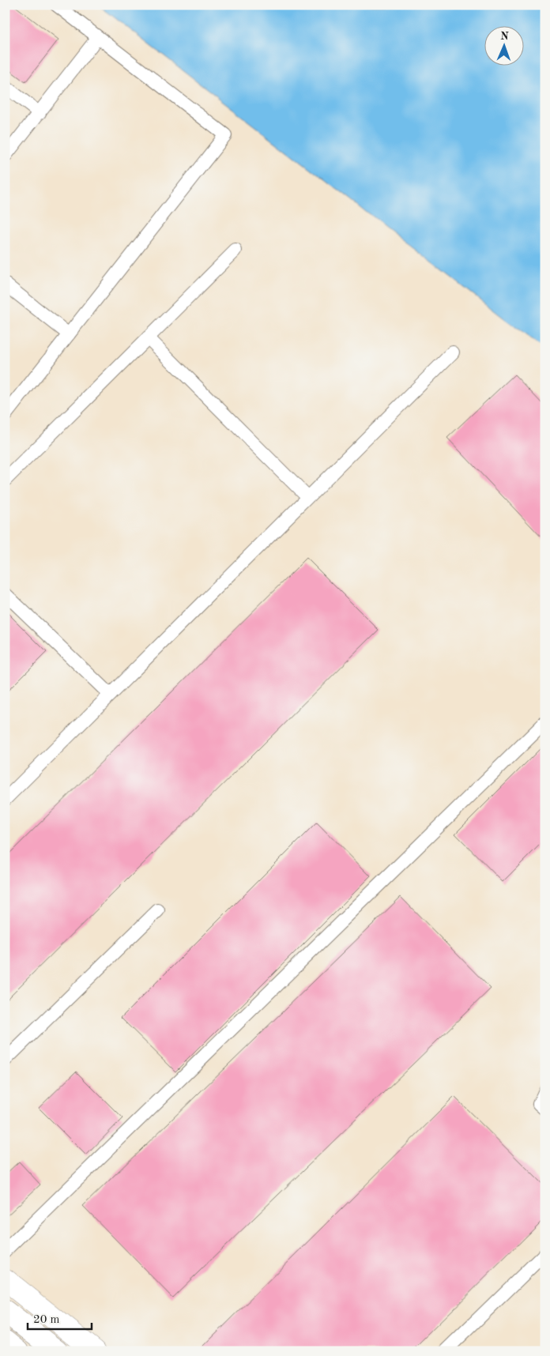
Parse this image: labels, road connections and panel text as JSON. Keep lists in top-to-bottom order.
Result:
{
  "scale_bar": "20 m",
  "north": "top"
}
